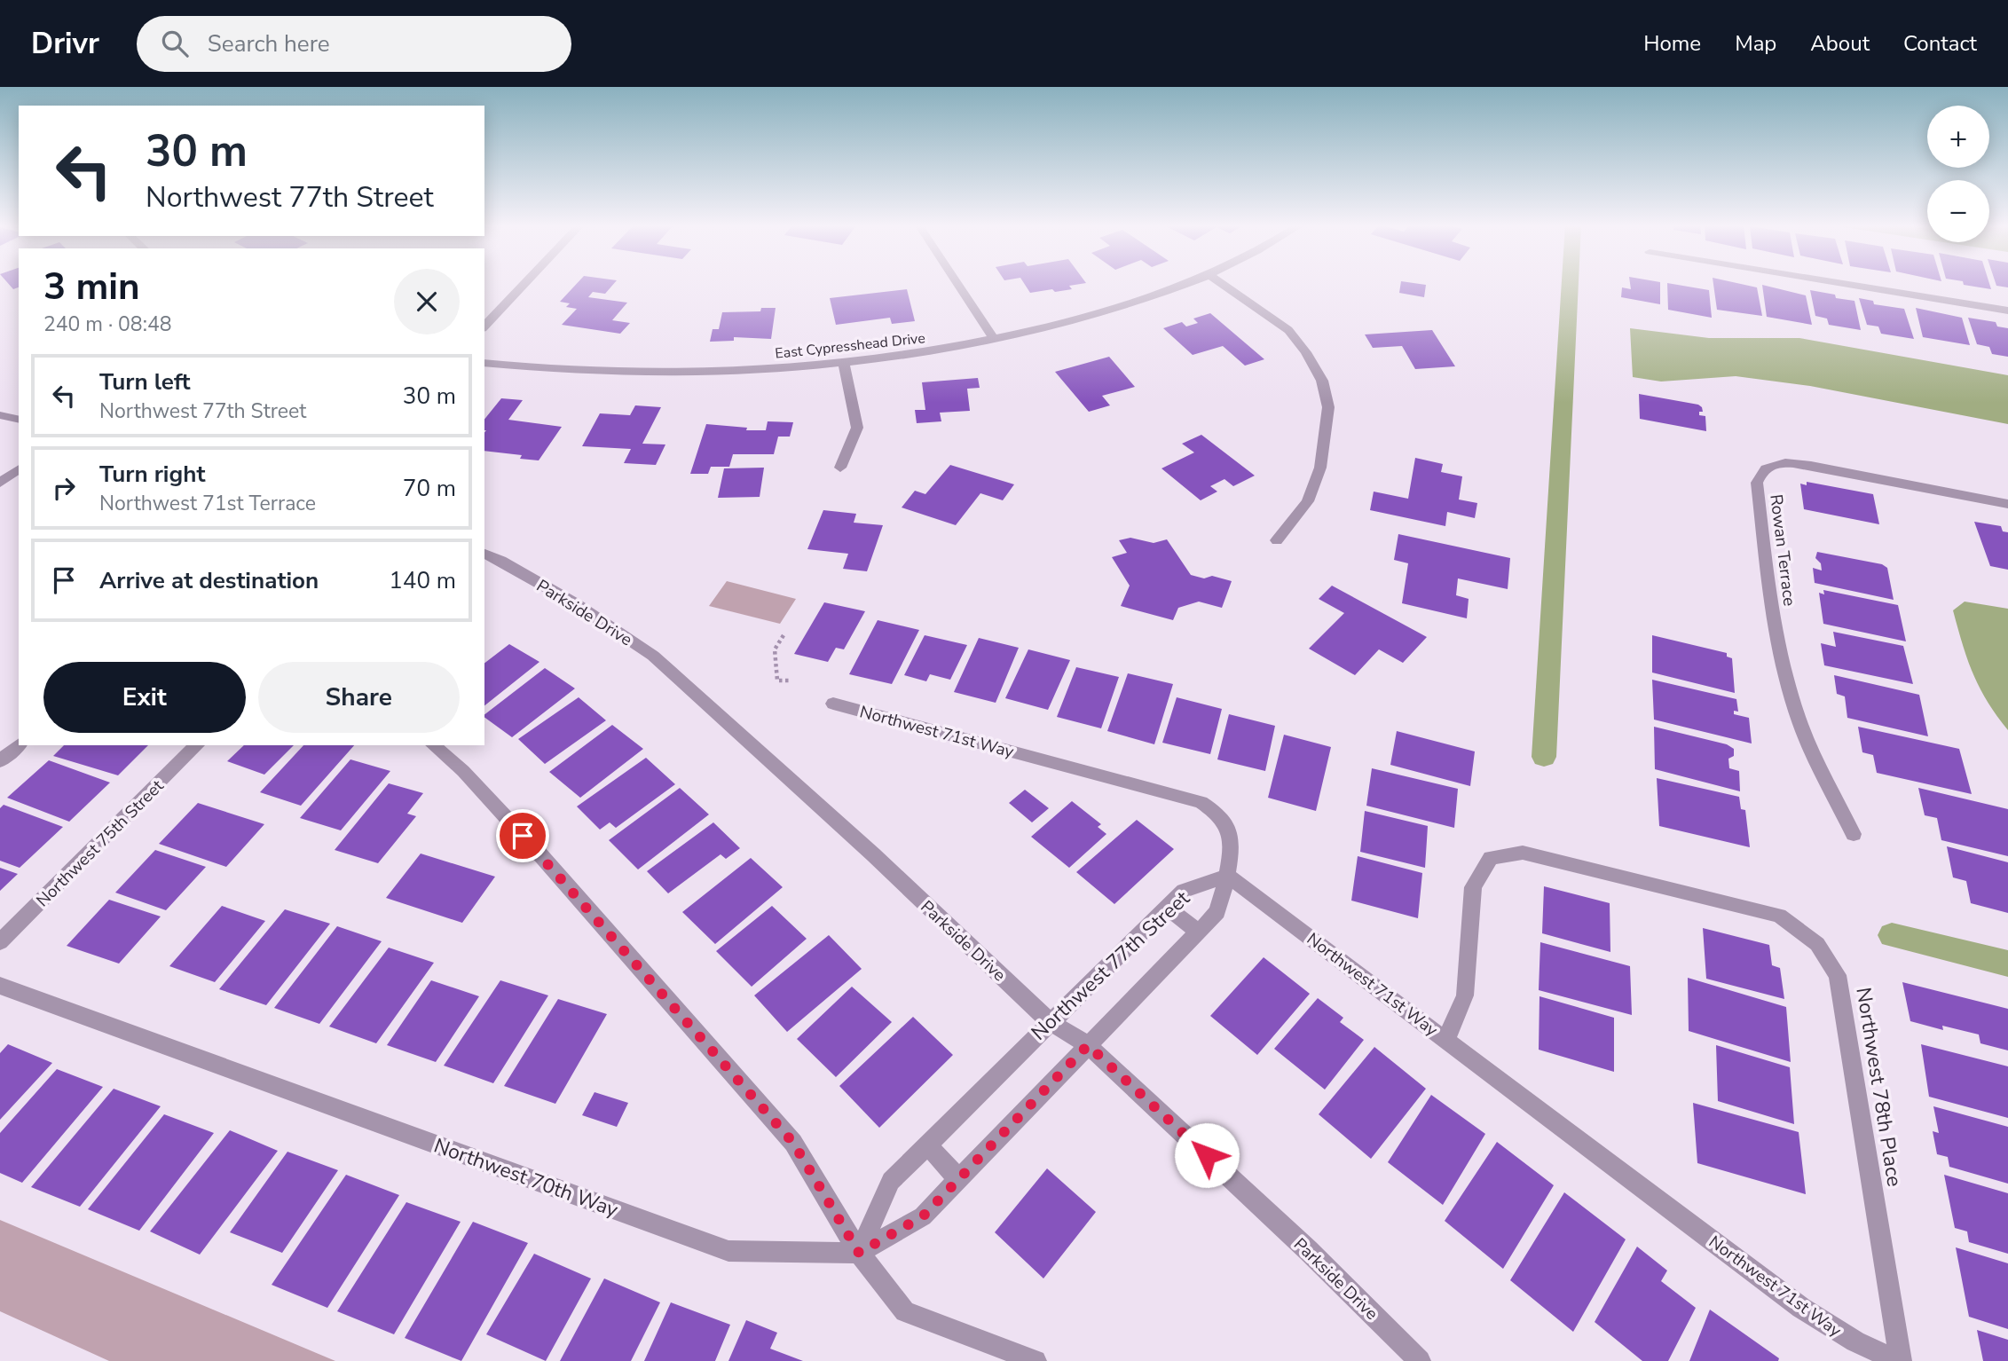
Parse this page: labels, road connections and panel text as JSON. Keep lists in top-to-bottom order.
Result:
{
  "streets": {
    "street": [
      "East Cypresshead Drive",
      "Rowan Terrace",
      "Parkside Drive",
      "Northwest 71st Way",
      "Northwest 75th Street",
      "Northwest 77th Street",
      "Northwest 78th Place",
      "Northwest 70th Way"
    ]
  },
  "crossings": [
    ["Parkside Drive", "Northwest 77th Street"],
    ["Northwest 71st Way", "Northwest 77th Street"],
    ["Northwest 71st Way", "Northwest 78th Place"],
    ["Northwest 77th Street", "Northwest 70th Way"]
  ],
  "page": {
    "header": "Drivr",
    "search": "Search here",
    "nav": [
      "Home",
      "Map",
      "About",
      "Contact"
    ],
    "map_buttons": ["+", "−"],
    "turn": ["30 m", "Northwest 77th Street"],
    "heading": ["3 min", "240 m · 08:48"],
    "list": [
      {
        "name": "Turn left",
        "note": "Northwest 77th Street",
        "value": "30 m"
      },
      {
        "name": "Turn right",
        "note": "Northwest 71st Terrace",
        "value": "70 m"
      },
      {
        "name": "Arrive at destination",
        "value": "140 m"
      }
    ],
    "buttons": ["Exit", "Share"]
  }
}
